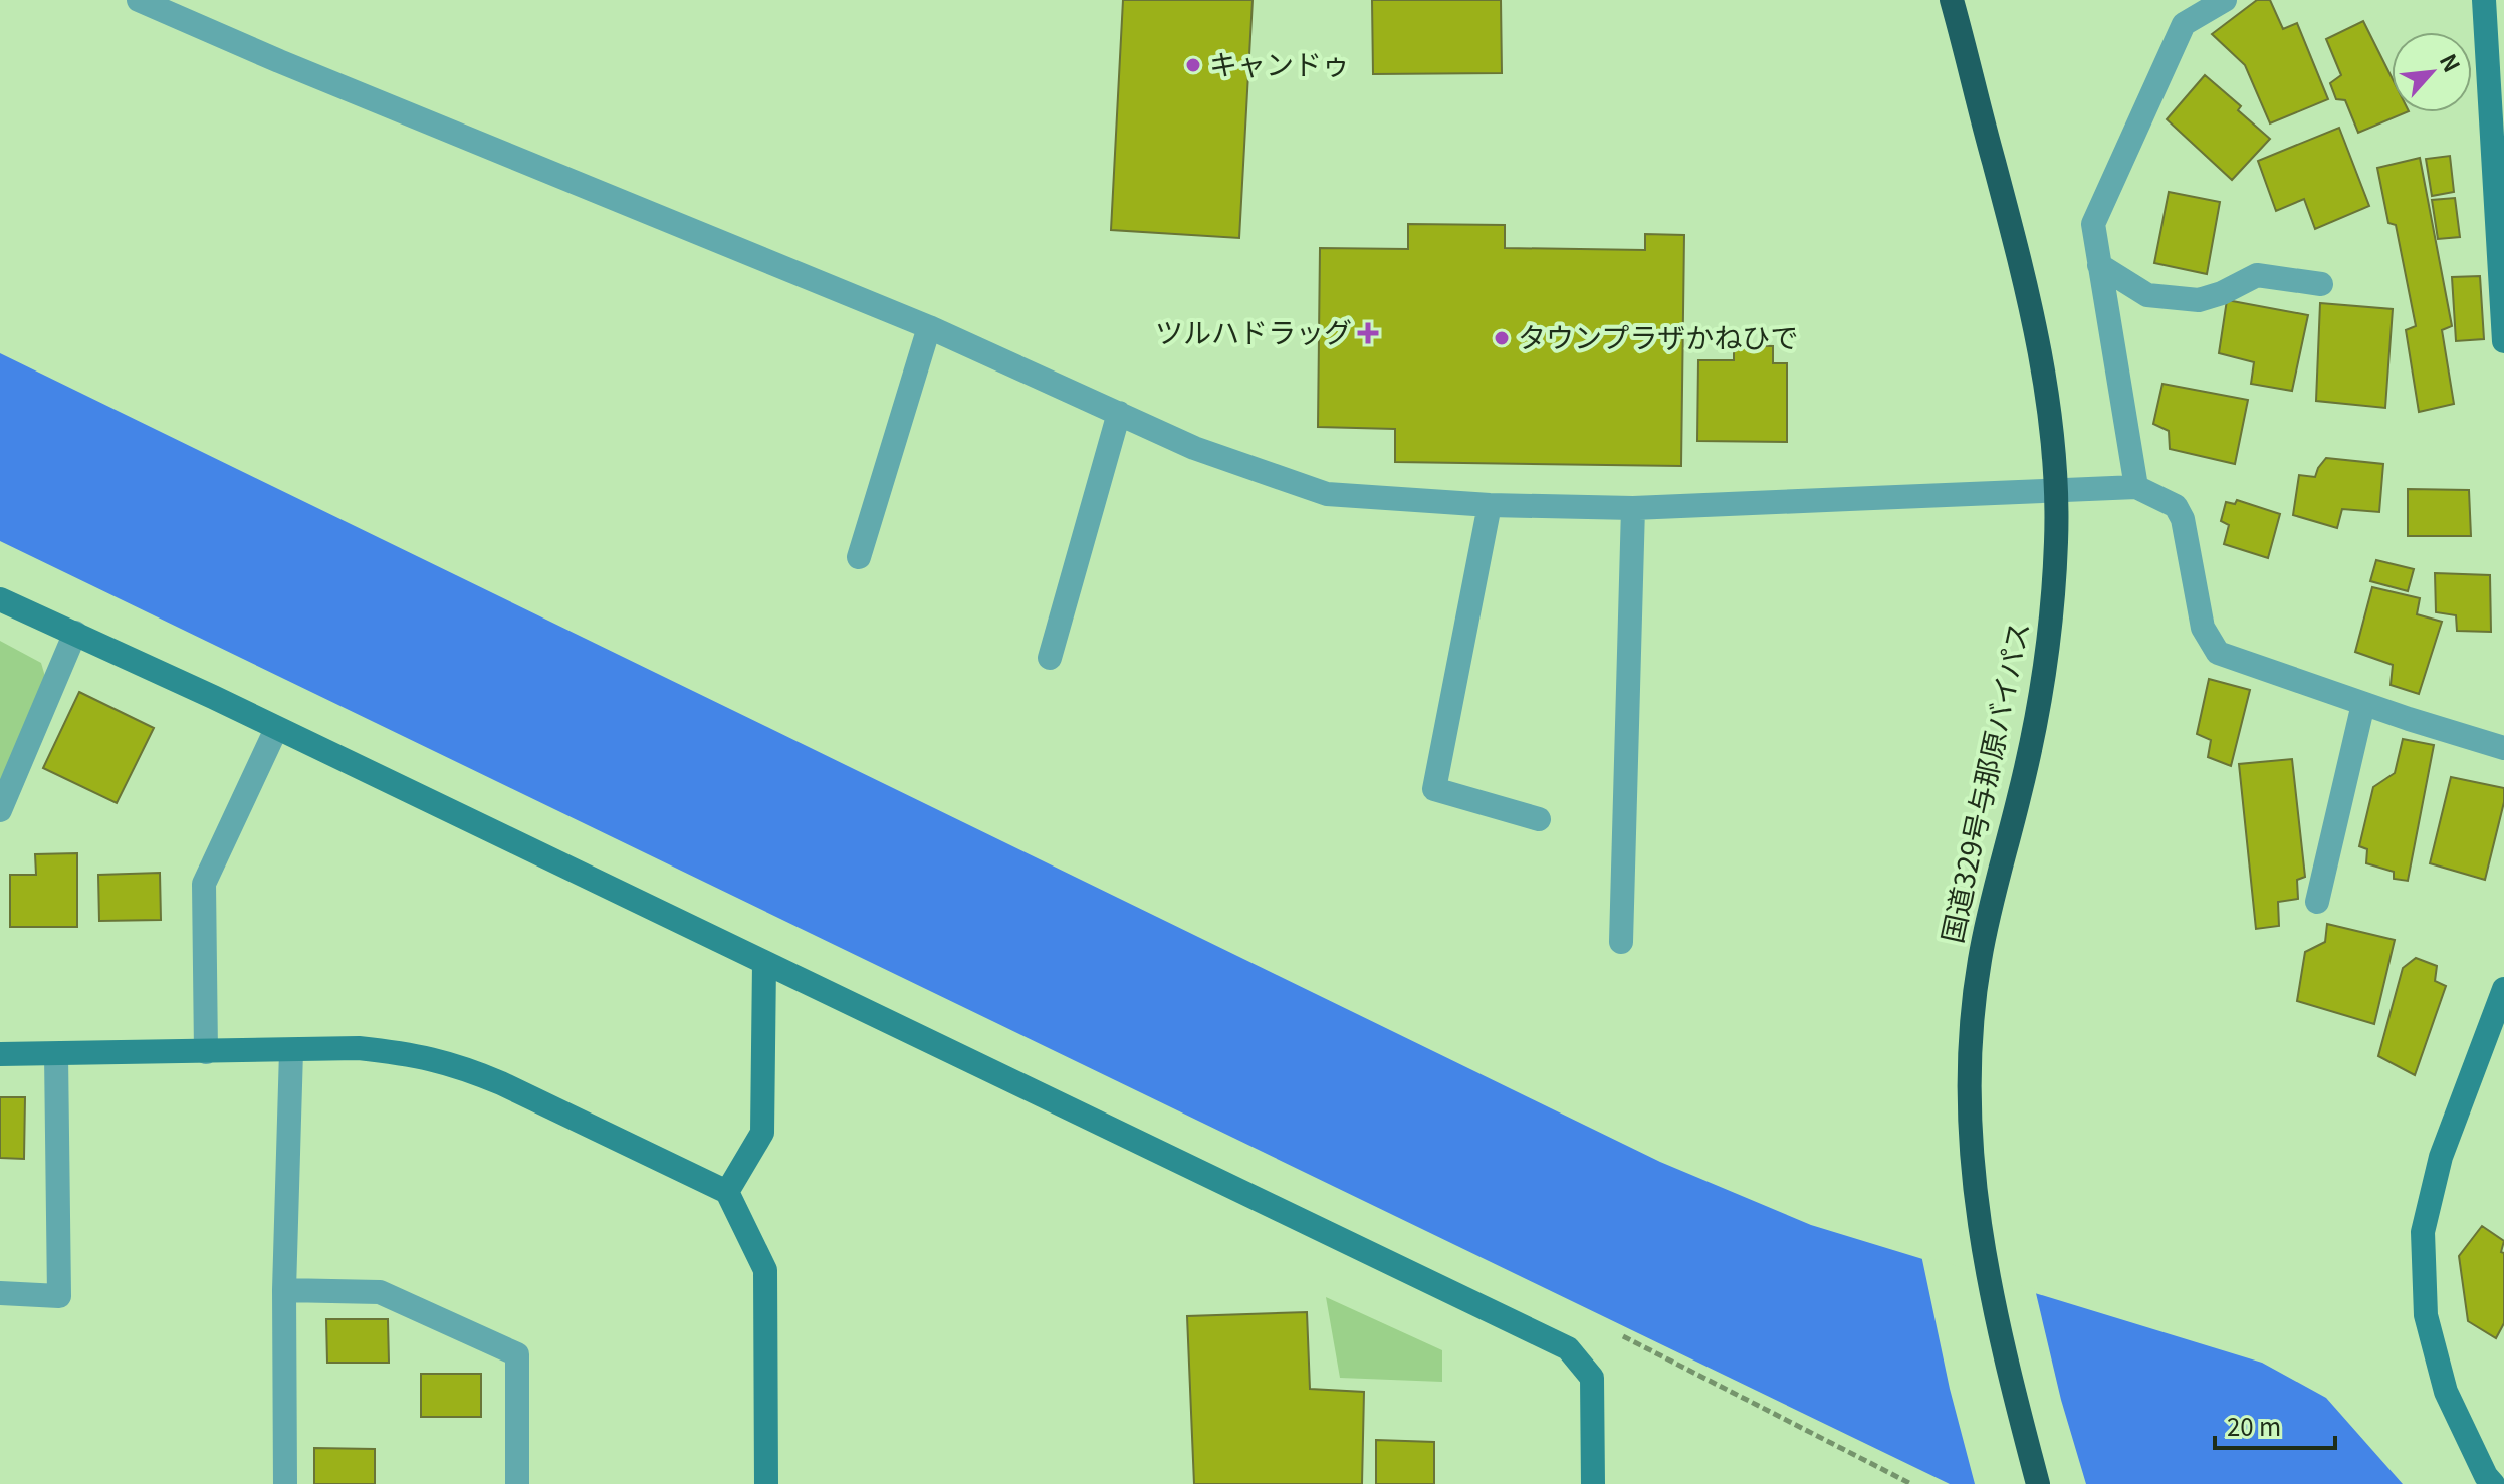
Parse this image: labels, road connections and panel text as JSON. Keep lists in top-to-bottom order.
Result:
{
  "streets": {
    "highway": ["国道329号与那原バイパス"]
  },
  "places": {
    "other": ["キャンドゥ", "タウンプラザかねひで"],
    "health": ["ツルハドラッグ"]
  },
  "scale_bar": "20 m",
  "north": "top right"
}
